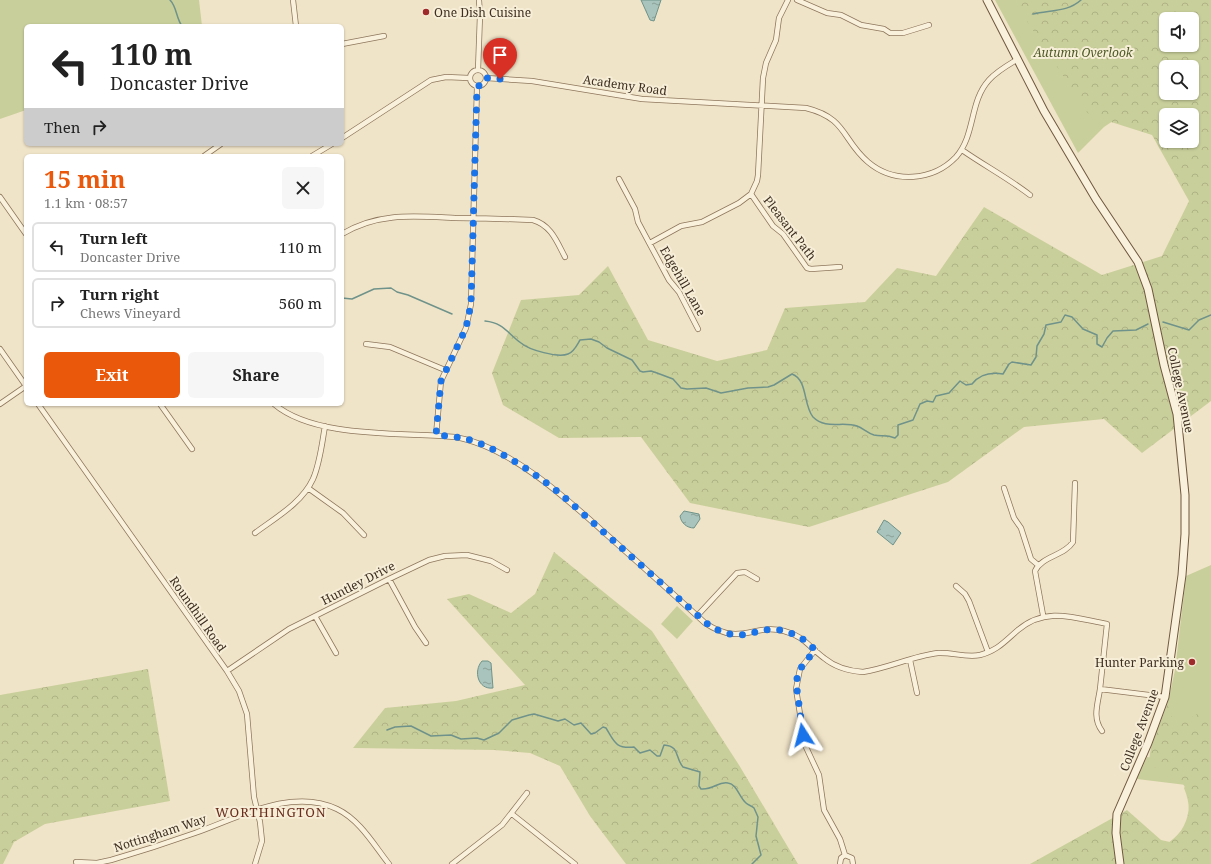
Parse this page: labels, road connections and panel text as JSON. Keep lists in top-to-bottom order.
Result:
{
  "streets": {
    "street": [
      "Academy Road",
      "Pleasant Path",
      "Edgehill Lane",
      "College Avenue",
      "Huntley Drive",
      "Roundhill Road",
      "Nottingham Way"
    ]
  },
  "crossings": [
    ["Huntley Drive", "Roundhill Road"],
    ["Roundhill Road", "Nottingham Way"]
  ],
  "districts": ["WORTHINGTON"],
  "parks": ["Autumn Overlook"],
  "places": ["One Dish Cuisine", "Hunter Parking"],
  "page": {
    "turn": ["110 m", "Doncaster Drive"],
    "then": "Then",
    "heading": ["15 min", "1.1 km · 08:57"],
    "list": [
      {
        "name": "Turn left",
        "note": "Doncaster Drive",
        "value": "110 m"
      },
      {
        "name": "Turn right",
        "note": "Chews Vineyard",
        "value": "560 m"
      }
    ],
    "buttons": ["Exit", "Share"]
  }
}
